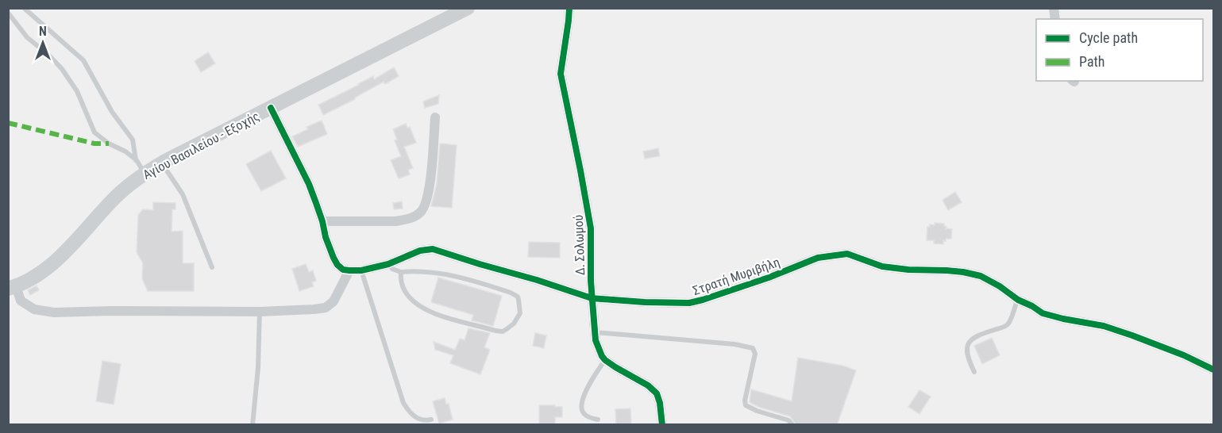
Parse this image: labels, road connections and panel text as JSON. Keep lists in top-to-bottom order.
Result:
{
  "streets": {
    "main road": ["Αγίου Βασιλείου - Εξοχής"],
    "street": ["Δ. Σολωμού", "Στρατή Μυριβήλη"]
  },
  "crossings": [
    ["Δ. Σολωμού", "Στρατή Μυριβήλη"]
  ],
  "legend": ["Cycle path", "Path"],
  "north": "top"
}
